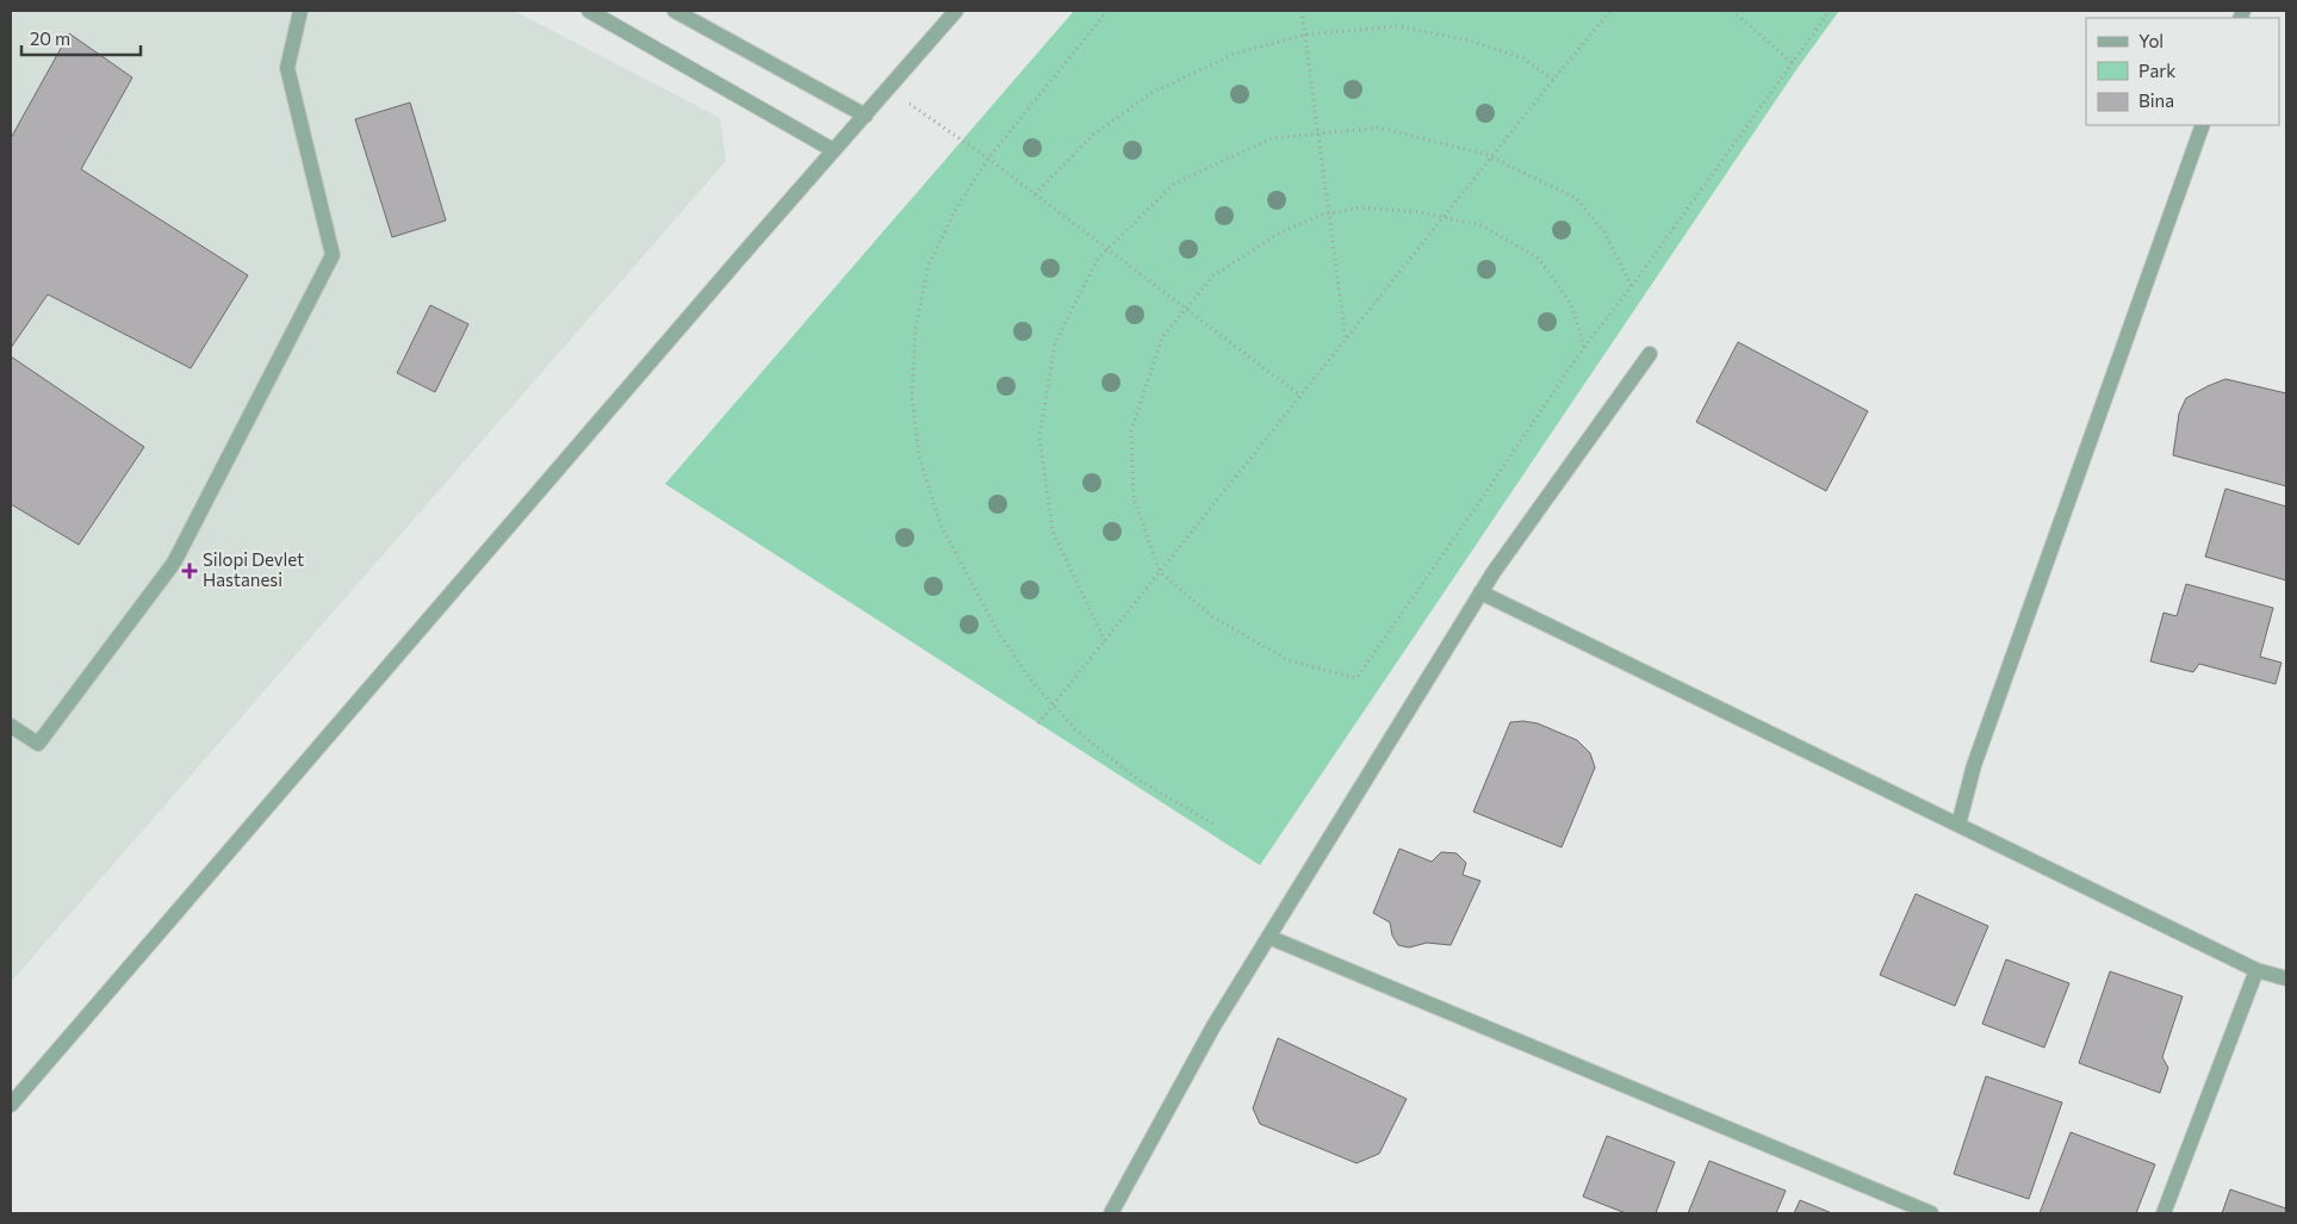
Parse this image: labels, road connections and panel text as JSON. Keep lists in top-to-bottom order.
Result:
{
  "places": {
    "health": ["Silopi Devlet Hastanesi"]
  },
  "legend": ["Yol", "Park", "Bina"],
  "scale_bar": "20 m"
}
